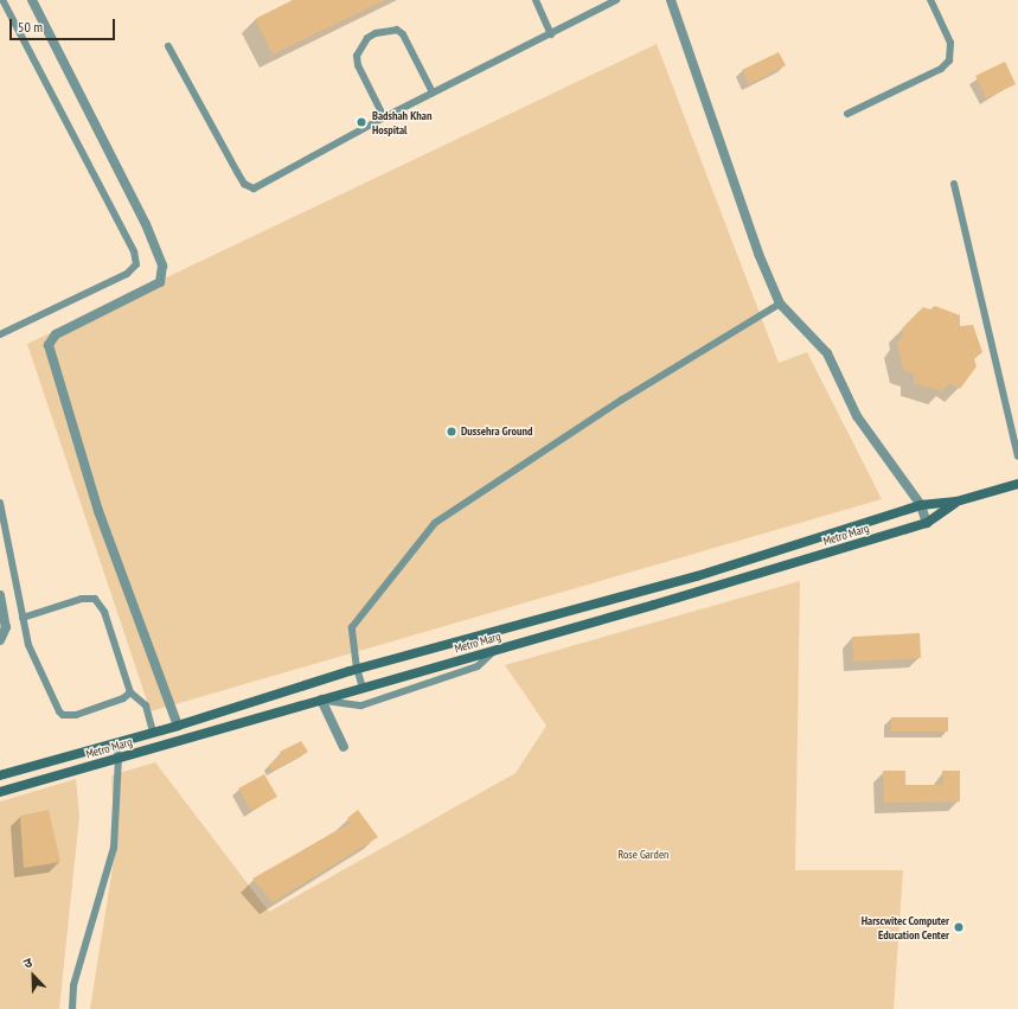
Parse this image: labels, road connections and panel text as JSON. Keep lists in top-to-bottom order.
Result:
{
  "streets": {
    "street": ["Metro Marg"]
  },
  "parks": ["Rose Garden"],
  "places": ["Badshah Khan Hospital", "Dussehra Ground", "Harscwitec Computer Education Center"],
  "scale_bar": "50 m",
  "north": "top left"
}
